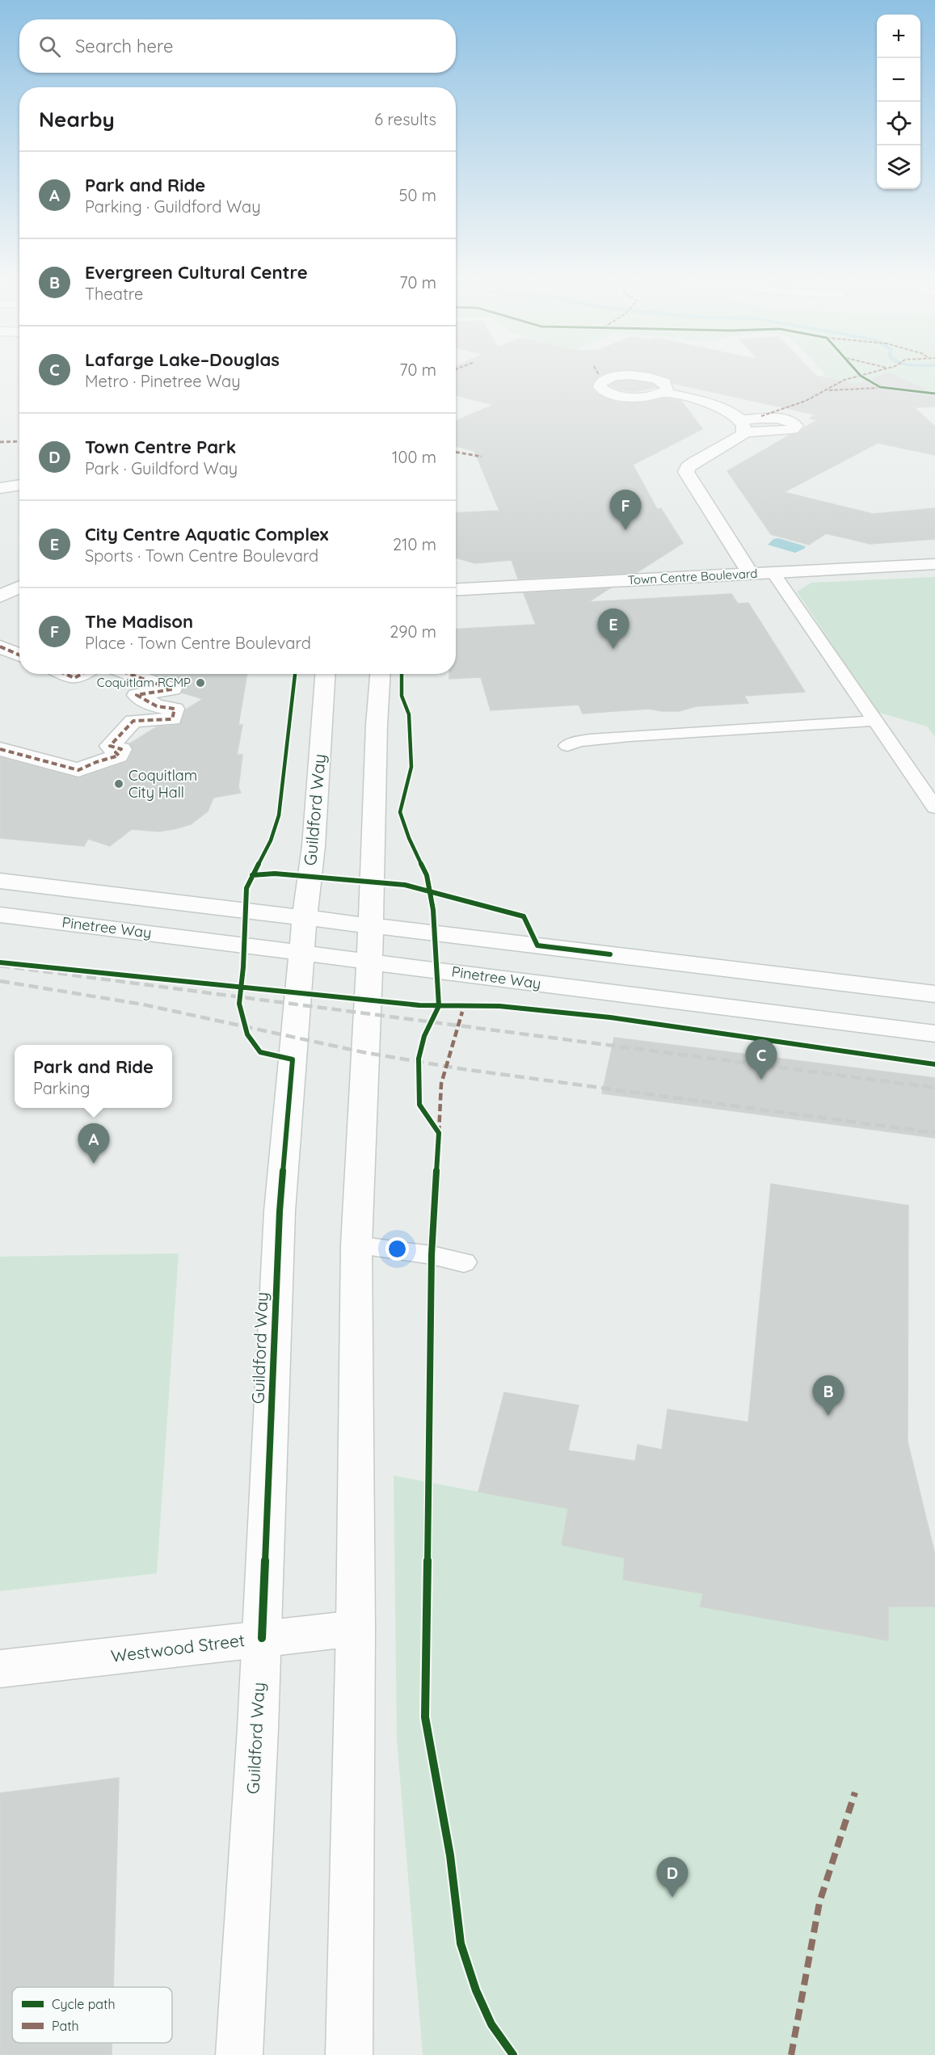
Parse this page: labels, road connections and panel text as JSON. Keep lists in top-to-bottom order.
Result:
{
  "streets": {
    "main road": [
      "Town Centre Boulevard",
      "Guildford Way",
      "Pinetree Way",
      "Westwood Street"
    ]
  },
  "crossings": [
    ["Guildford Way", "Pinetree Way"],
    ["Guildford Way", "Westwood Street"]
  ],
  "places": ["Coquitlam RCMP", "Coquitlam City Hall"],
  "legend": ["Cycle path", "Path"],
  "page": {
    "map_buttons": ["+", "−"],
    "search": "Search here",
    "heading": ["Nearby", "6 results"],
    "list": [
      {
        "mark": "A",
        "name": "Park and Ride",
        "note": "Parking · Guildford Way",
        "value": "50 m"
      },
      {
        "mark": "B",
        "name": "Evergreen Cultural Centre",
        "note": "Theatre",
        "value": "70 m"
      },
      {
        "mark": "C",
        "name": "Lafarge Lake–Douglas",
        "note": "Metro · Pinetree Way",
        "value": "70 m"
      },
      {
        "mark": "D",
        "name": "Town Centre Park",
        "note": "Park · Guildford Way",
        "value": "100 m"
      },
      {
        "mark": "E",
        "name": "City Centre Aquatic Complex",
        "note": "Sports · Town Centre Boulevard",
        "value": "210 m"
      },
      {
        "mark": "F",
        "name": "The Madison",
        "note": "Place · Town Centre Boulevard",
        "value": "290 m"
      }
    ],
    "pins": [
      "F",
      "E",
      "C",
      "A",
      "B",
      "D"
    ],
    "popup": ["Park and Ride", "Parking"]
  }
}
